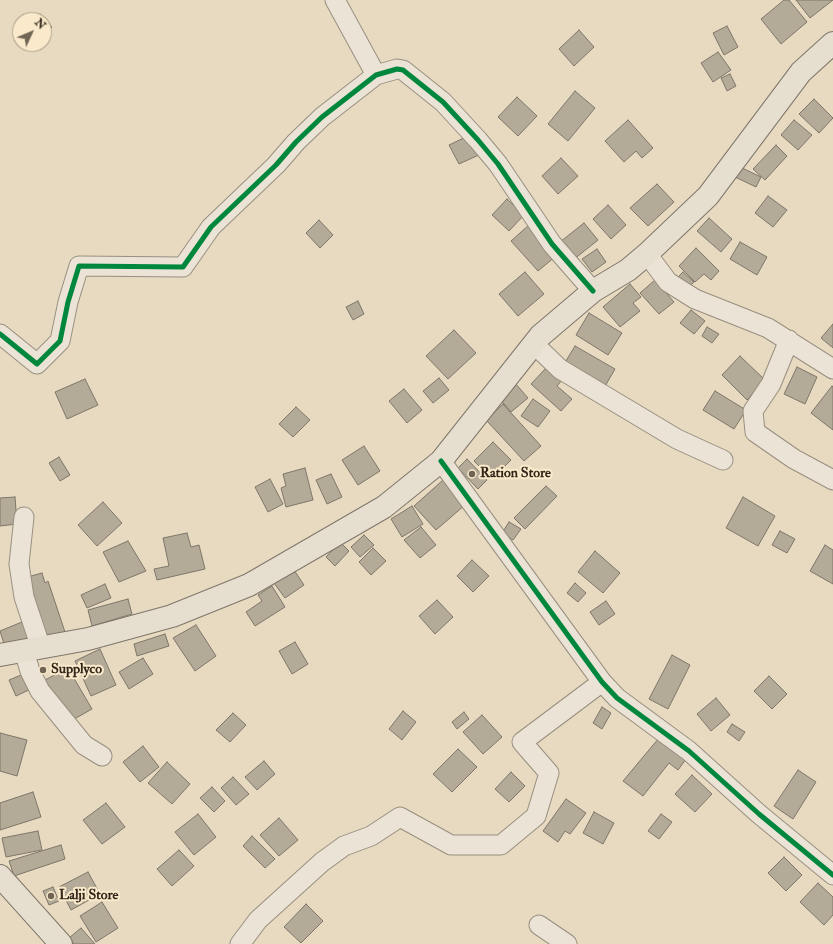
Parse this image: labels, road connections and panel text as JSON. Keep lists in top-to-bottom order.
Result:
{
  "places": ["Ration Store", "Supplyco", "Lalji Store"],
  "north": "top right"
}
